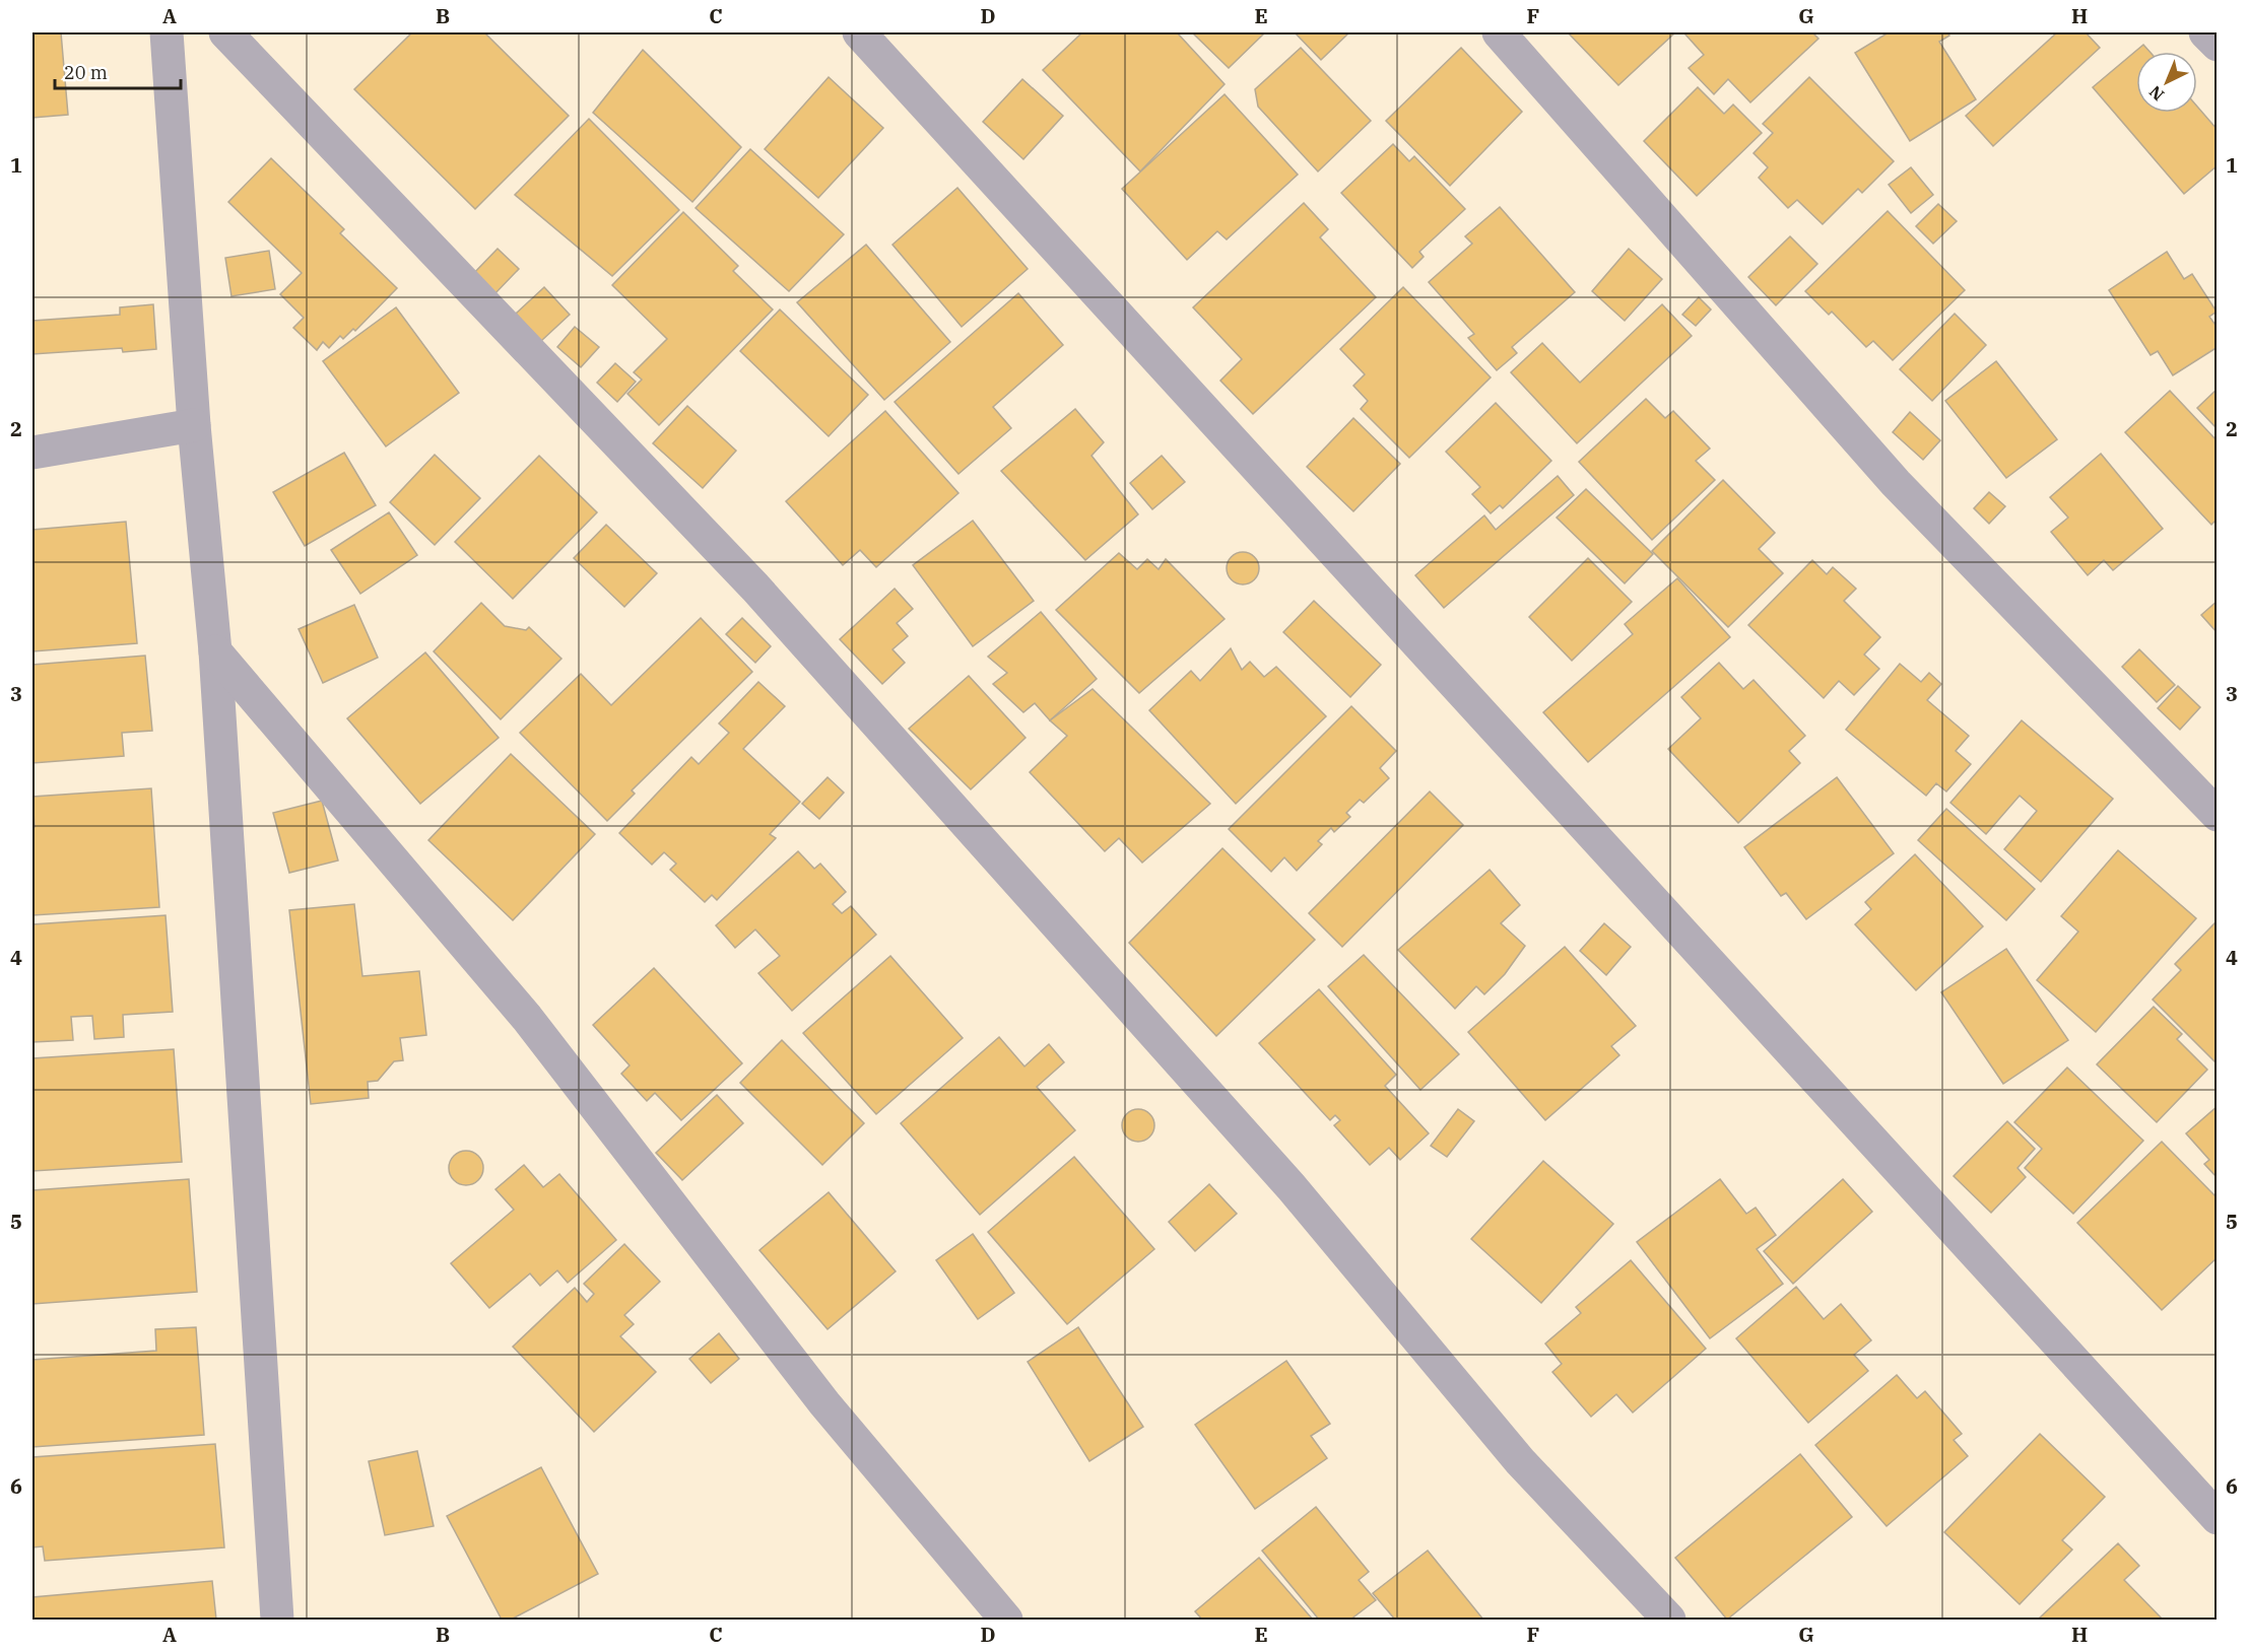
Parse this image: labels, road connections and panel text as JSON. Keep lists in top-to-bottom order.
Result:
{
  "scale_bar": "20 m",
  "north": "bottom left",
  "grid": {
    "columns": [
      "A",
      "B",
      "C",
      "D",
      "E",
      "F",
      "G",
      "H"
    ],
    "rows": [
      "1",
      "2",
      "3",
      "4",
      "5",
      "6"
    ]
  }
}
